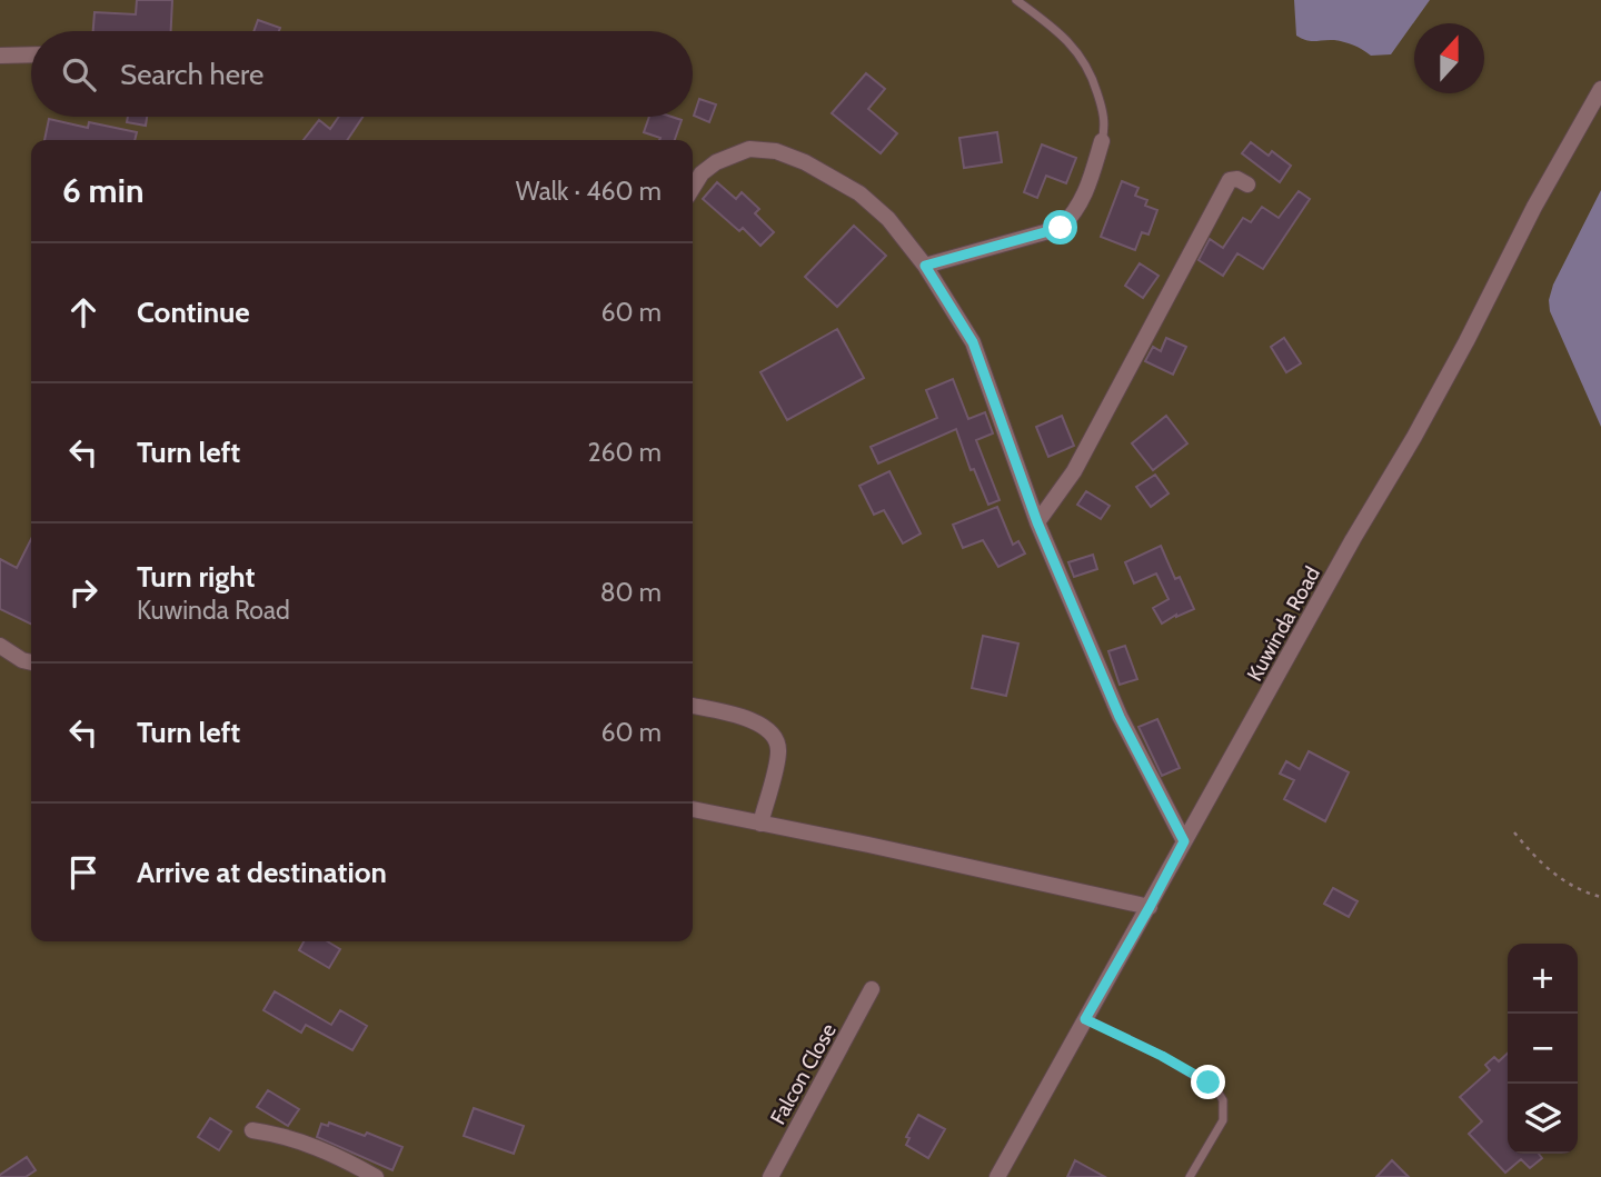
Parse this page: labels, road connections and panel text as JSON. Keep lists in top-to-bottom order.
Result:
{
  "streets": {
    "street": ["Kuwinda Road", "Falcon Close"]
  },
  "north": "top",
  "page": {
    "search": "Search here",
    "heading": ["6 min", "Walk · 460 m"],
    "list": [
      ["Continue", "60 m"],
      ["Turn left", "260 m"],
      ["Turn right", "Kuwinda Road", "80 m"],
      ["Turn left", "60 m"],
      "Arrive at destination"
    ],
    "map_buttons": ["+", "−"]
  }
}
